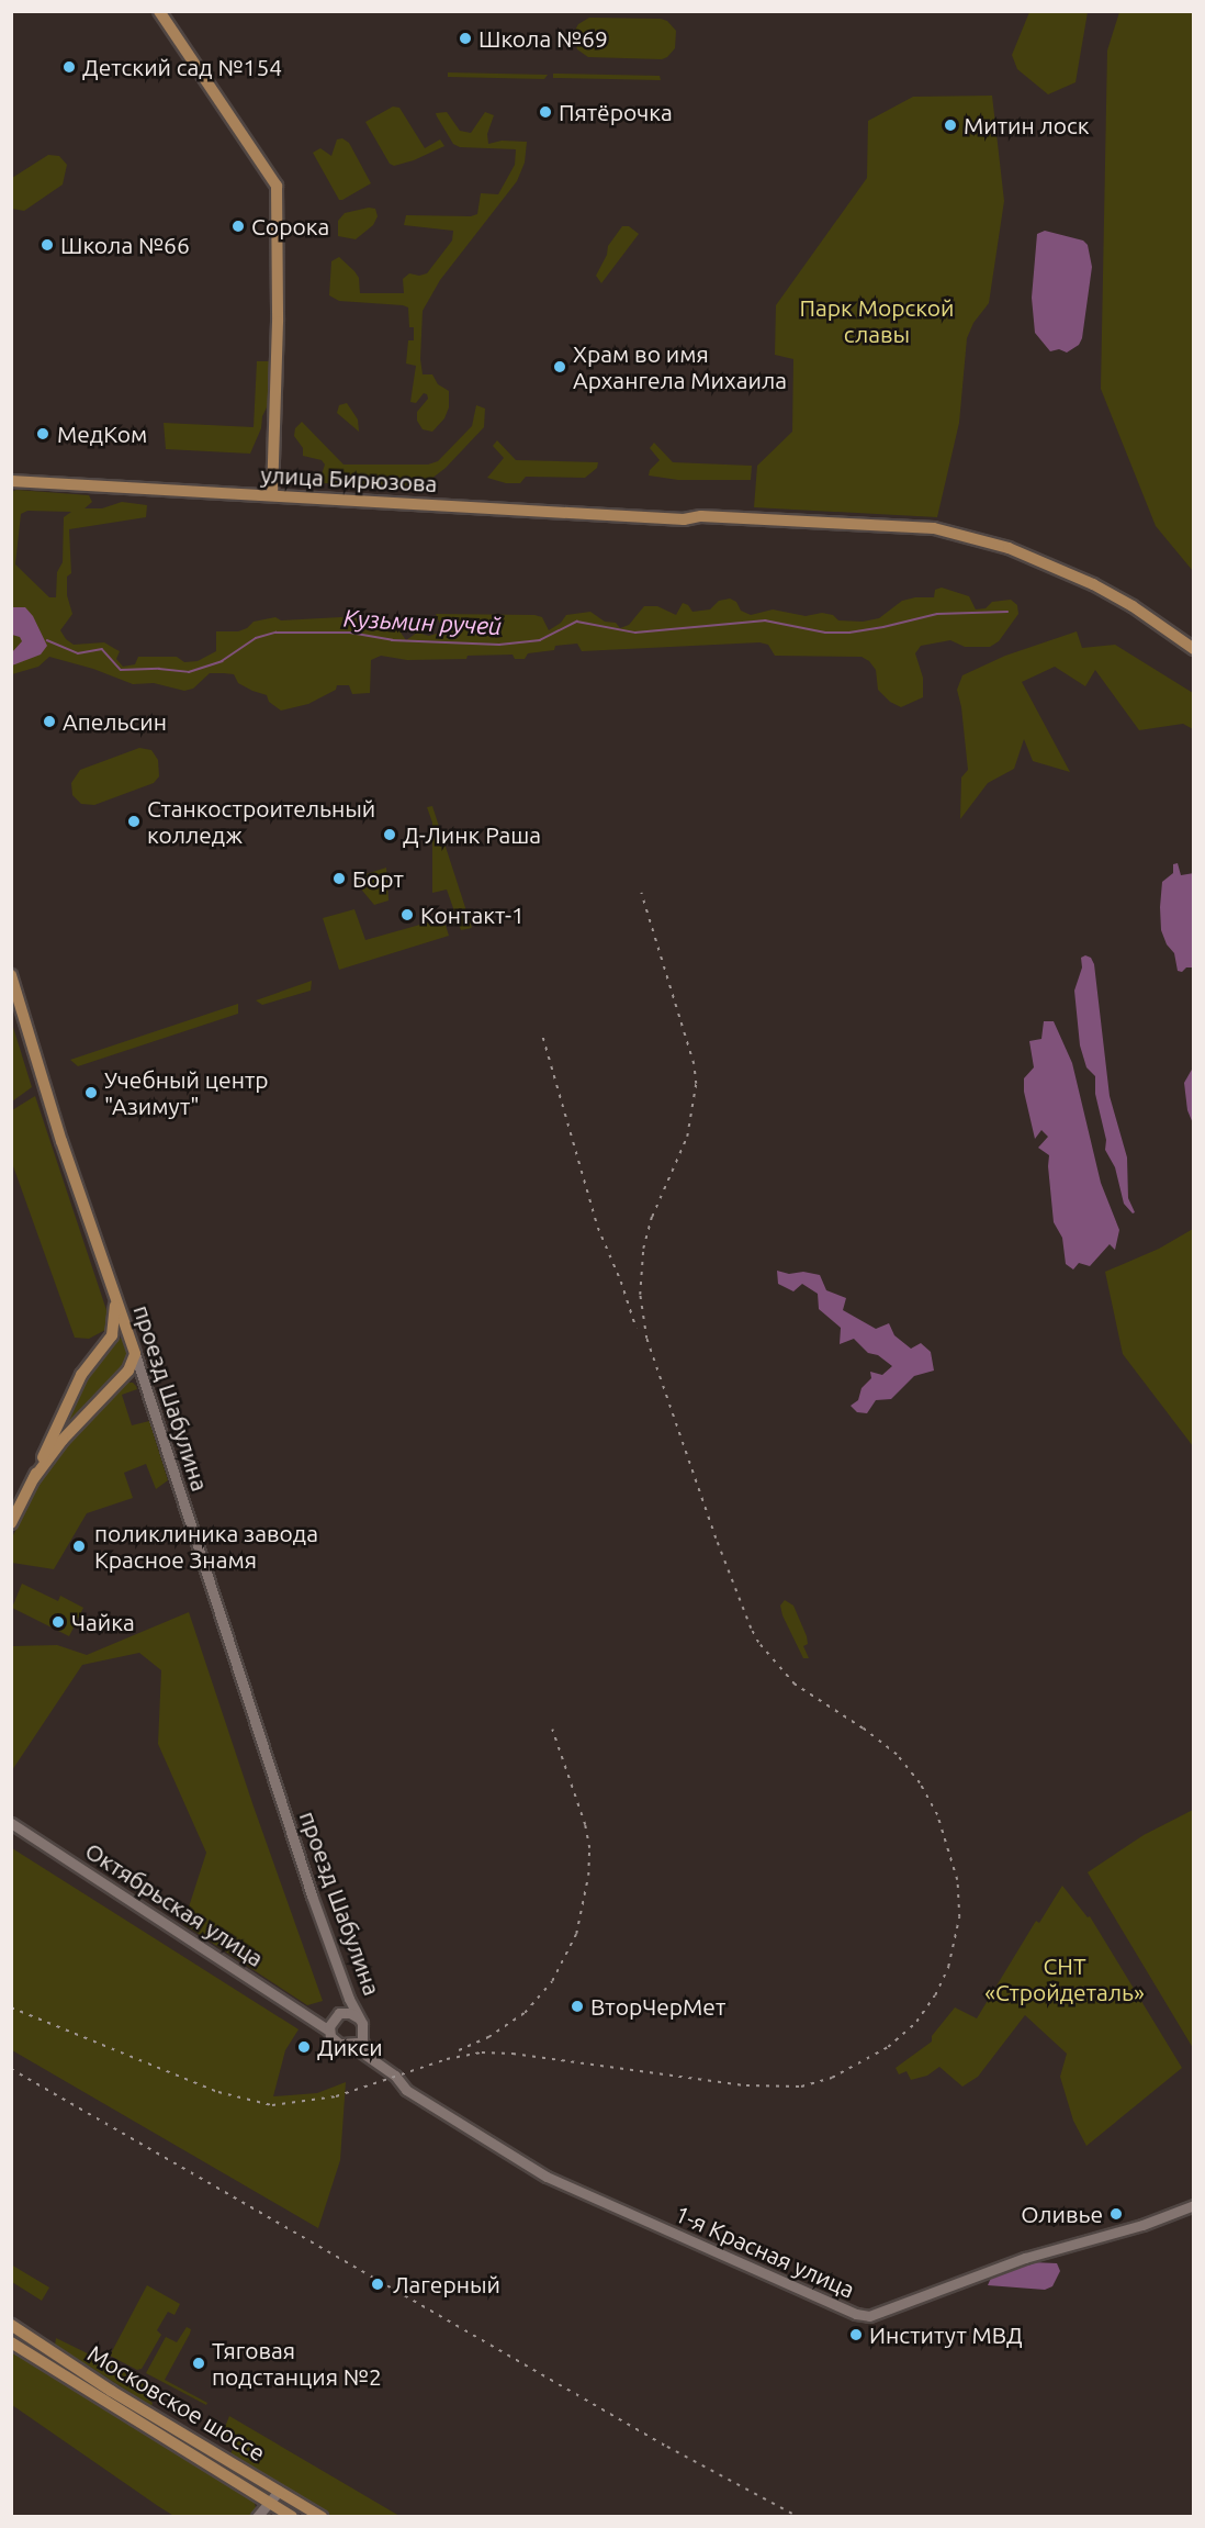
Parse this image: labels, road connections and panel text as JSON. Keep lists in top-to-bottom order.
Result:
{
  "streets": {
    "main road": ["улица Бирюзова", "проезд Шабулина", "Московское шоссе"],
    "street": ["Октябрьская улица", "1-я Красная улица"]
  },
  "crossings": [
    ["проезд Шабулина", "Октябрьская улица"],
    ["проезд Шабулина", "1-я Красная улица"],
    ["Октябрьская улица", "1-я Красная улица"]
  ],
  "water": ["Кузьмин ручей"],
  "parks": ["Парк Морской славы", "СНТ «Стройдеталь»"],
  "places": [
    "Школа №69",
    "Детский сад №154",
    "Пятёрочка",
    "Митин лоск",
    "Сорока",
    "Школа №66",
    "Храм во имя Архангела Михаила",
    "МедКом",
    "Апельсин",
    "Станкостроительный колледж",
    "Д-Линк Раша",
    "Борт",
    "Контакт-1",
    "Учебный центр \"Азимут\"",
    "поликлиника завода Красное Знамя",
    "Чайка",
    "ВторЧерМет",
    "Дикси",
    "Оливье",
    "Лагерный",
    "Институт МВД",
    "Тяговая подстанция №2"
  ]
}
